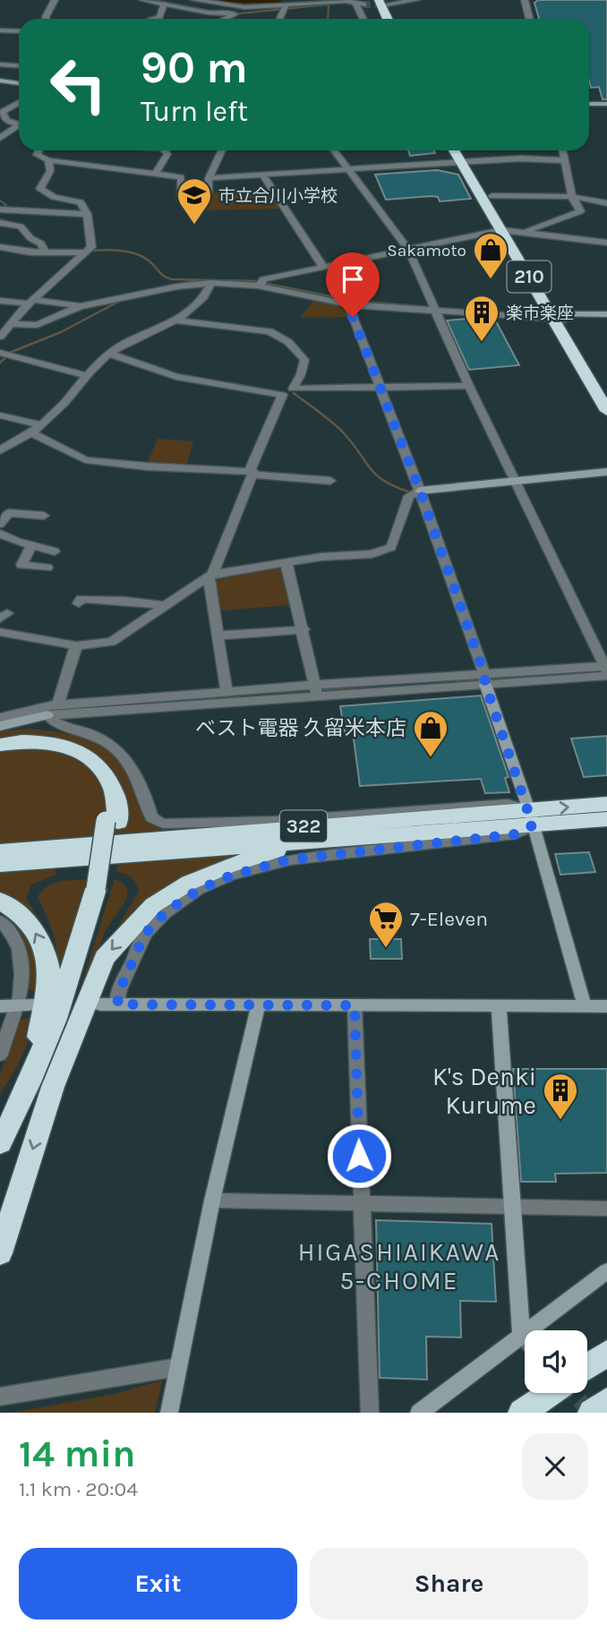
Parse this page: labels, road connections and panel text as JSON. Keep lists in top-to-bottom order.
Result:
{
  "streets": {
    "highway": ["210", "322"]
  },
  "districts": ["HIGASHIAIKAWA 5-CHOME"],
  "places": {
    "school or university": ["市立合川小学校"],
    "shop": ["Sakamoto", "ベスト電器 久留米本店"],
    "building": ["楽市楽座", "K's Denki Kurume"],
    "supermarket": ["7-Eleven"]
  },
  "page": {
    "turn": ["90 m", "Turn left"],
    "heading": ["14 min", "1.1 km · 20:04"],
    "buttons": ["Exit", "Share"]
  }
}
